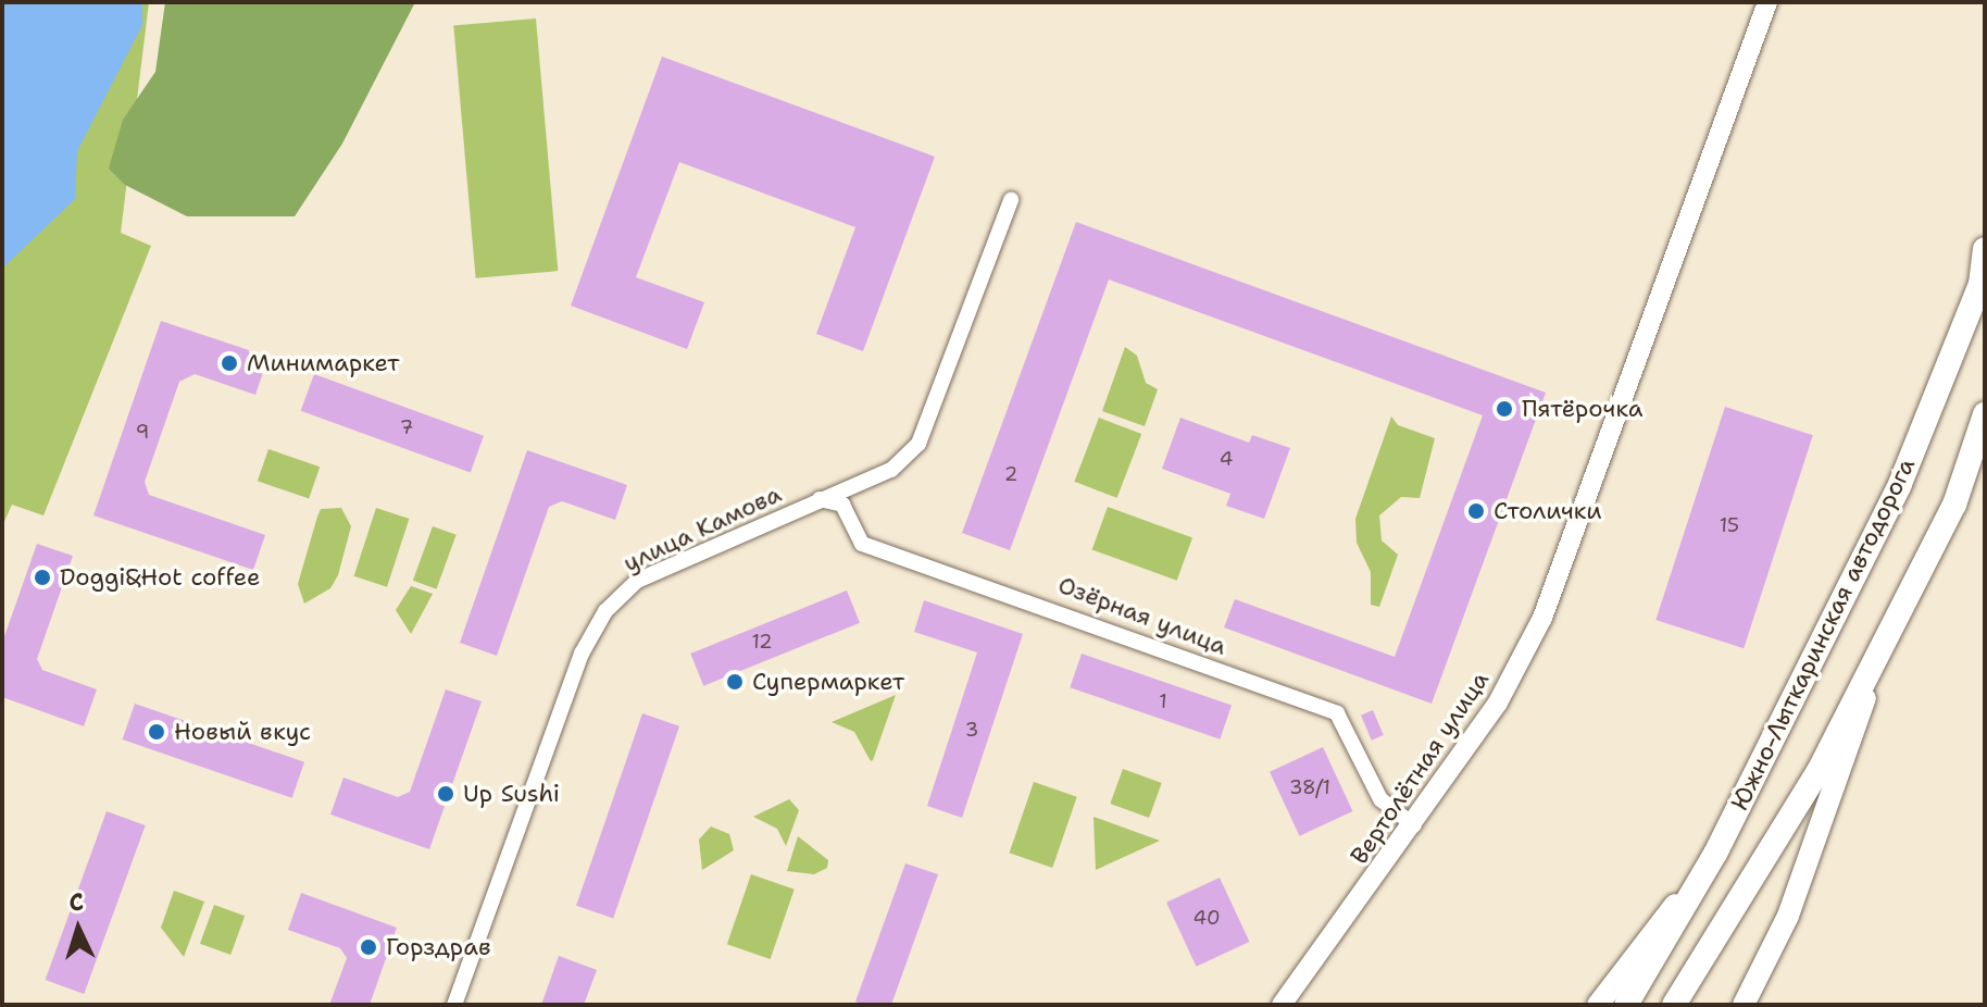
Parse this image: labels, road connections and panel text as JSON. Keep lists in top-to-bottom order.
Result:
{
  "streets": {
    "main road": ["Южно-Лыткаринская автодорога"],
    "street": ["улица Камова", "Озёрная улица", "Вертолётная улица"]
  },
  "crossings": [
    ["улица Камова", "Озёрная улица"],
    ["Озёрная улица", "Вертолётная улица"]
  ],
  "places": [
    "Минимаркет",
    "Пятёрочка",
    "Столички",
    "Doggi&Hot coffee",
    "Супермаркет",
    "Новый вкус",
    "Up Sushi",
    "Горздрав"
  ],
  "house_numbers": [
    "7",
    "9",
    "4",
    "2",
    "15",
    "12",
    "1",
    "3",
    "38/1",
    "40"
  ],
  "north": "top"
}
